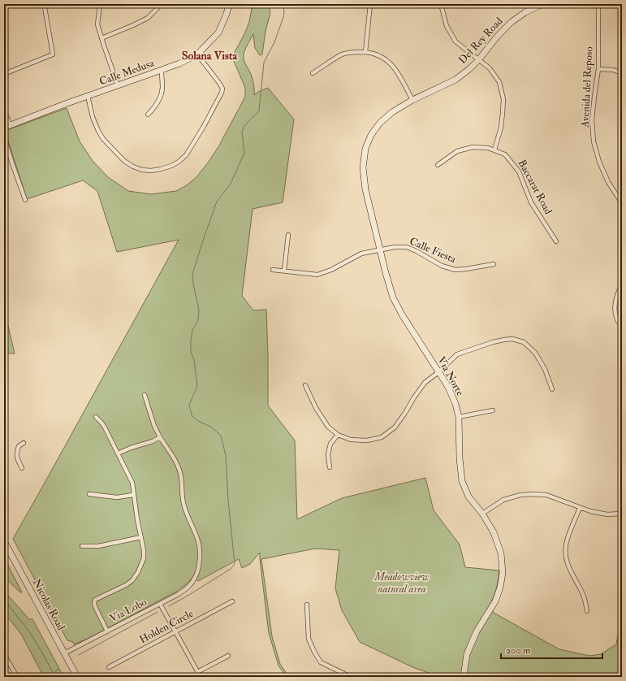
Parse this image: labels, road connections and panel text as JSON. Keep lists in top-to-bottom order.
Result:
{
  "streets": {
    "street": [
      "Del Rey Road",
      "Calle Medusa",
      "Avenida del Reposo",
      "Baccarat Road",
      "Calle Fiesta",
      "Via Norte",
      "Nicolas Road",
      "Via Lobo",
      "Holden Circle"
    ]
  },
  "crossings": [
    ["Del Rey Road", "Via Norte"],
    ["Calle Fiesta", "Via Norte"],
    ["Nicolas Road", "Via Lobo"]
  ],
  "districts": ["Solana Vista"],
  "parks": ["Meadowview natural area"],
  "scale_bar": "200 m"
}
